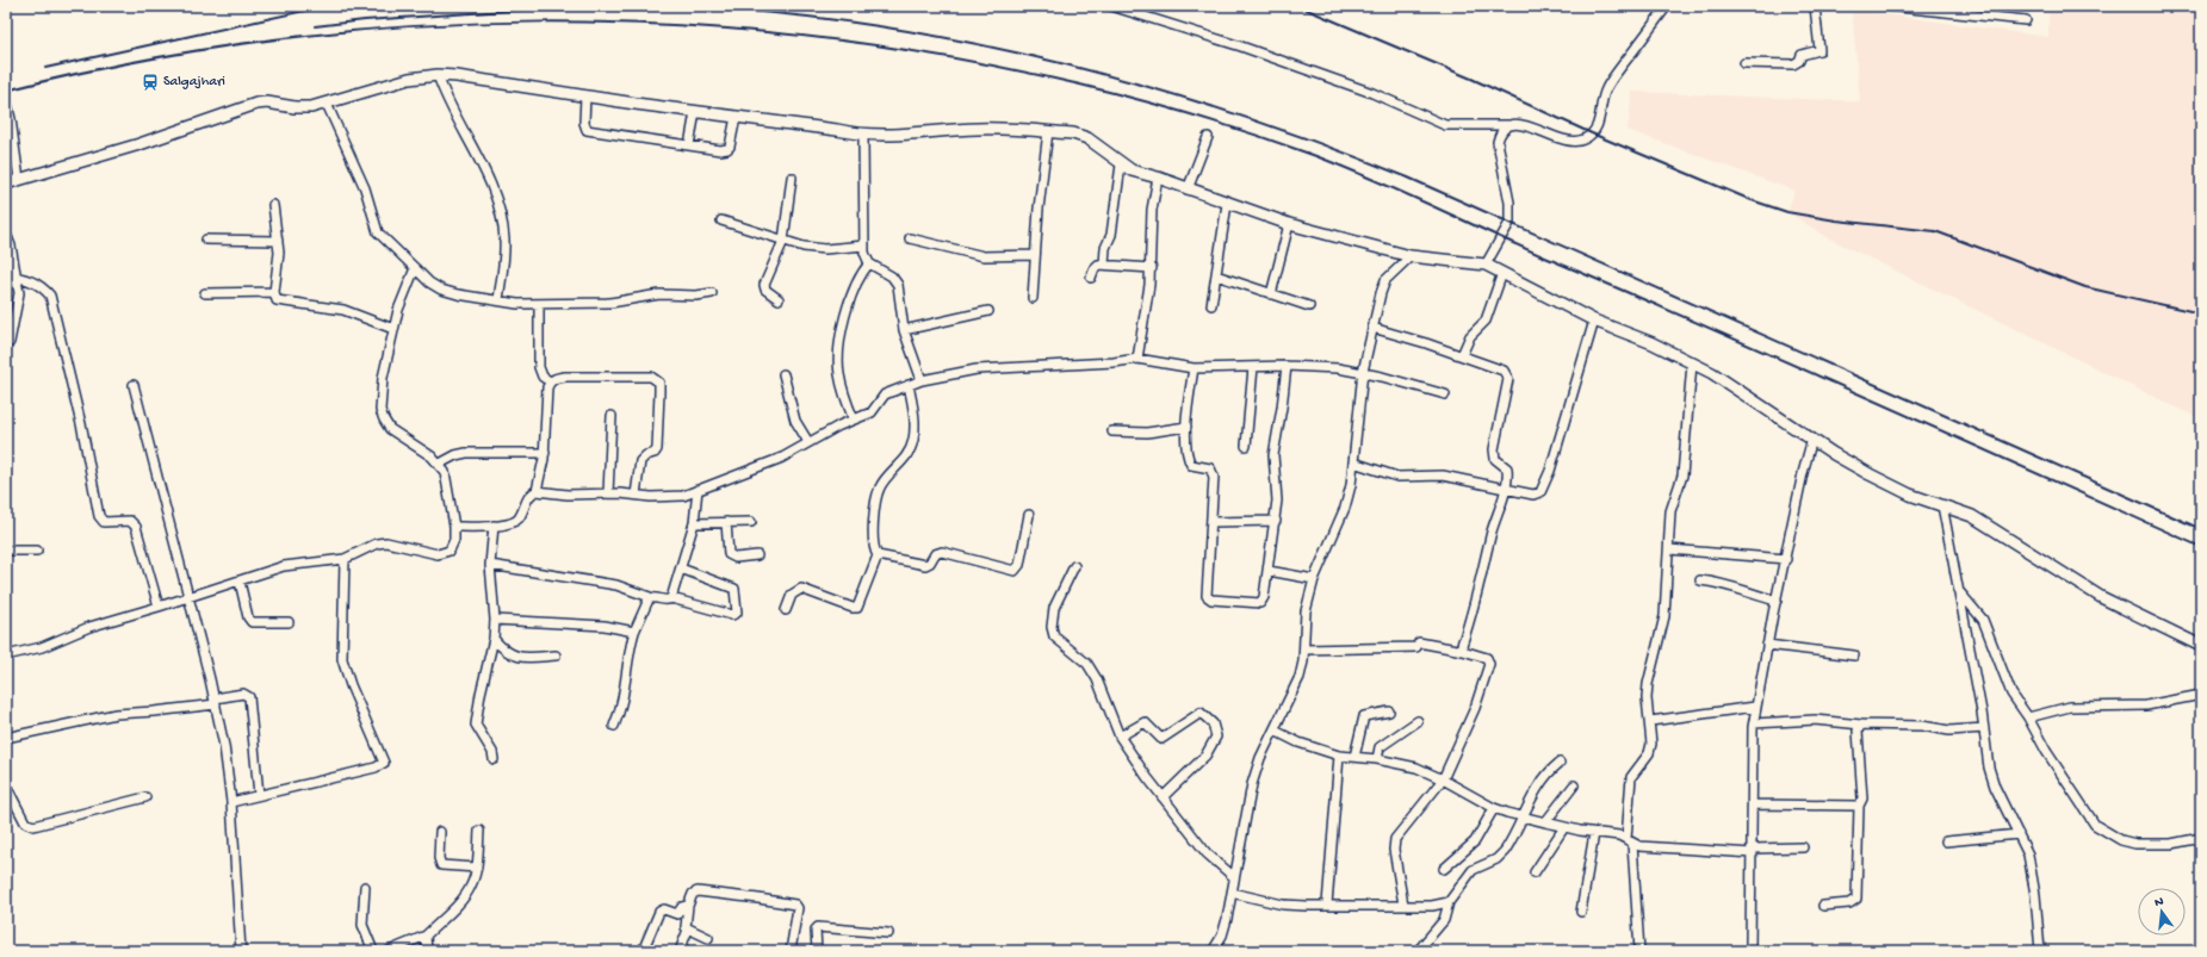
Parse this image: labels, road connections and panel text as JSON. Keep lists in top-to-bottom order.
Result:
{
  "places": {
    "station": ["Salgajhari"]
  },
  "north": "top"
}
